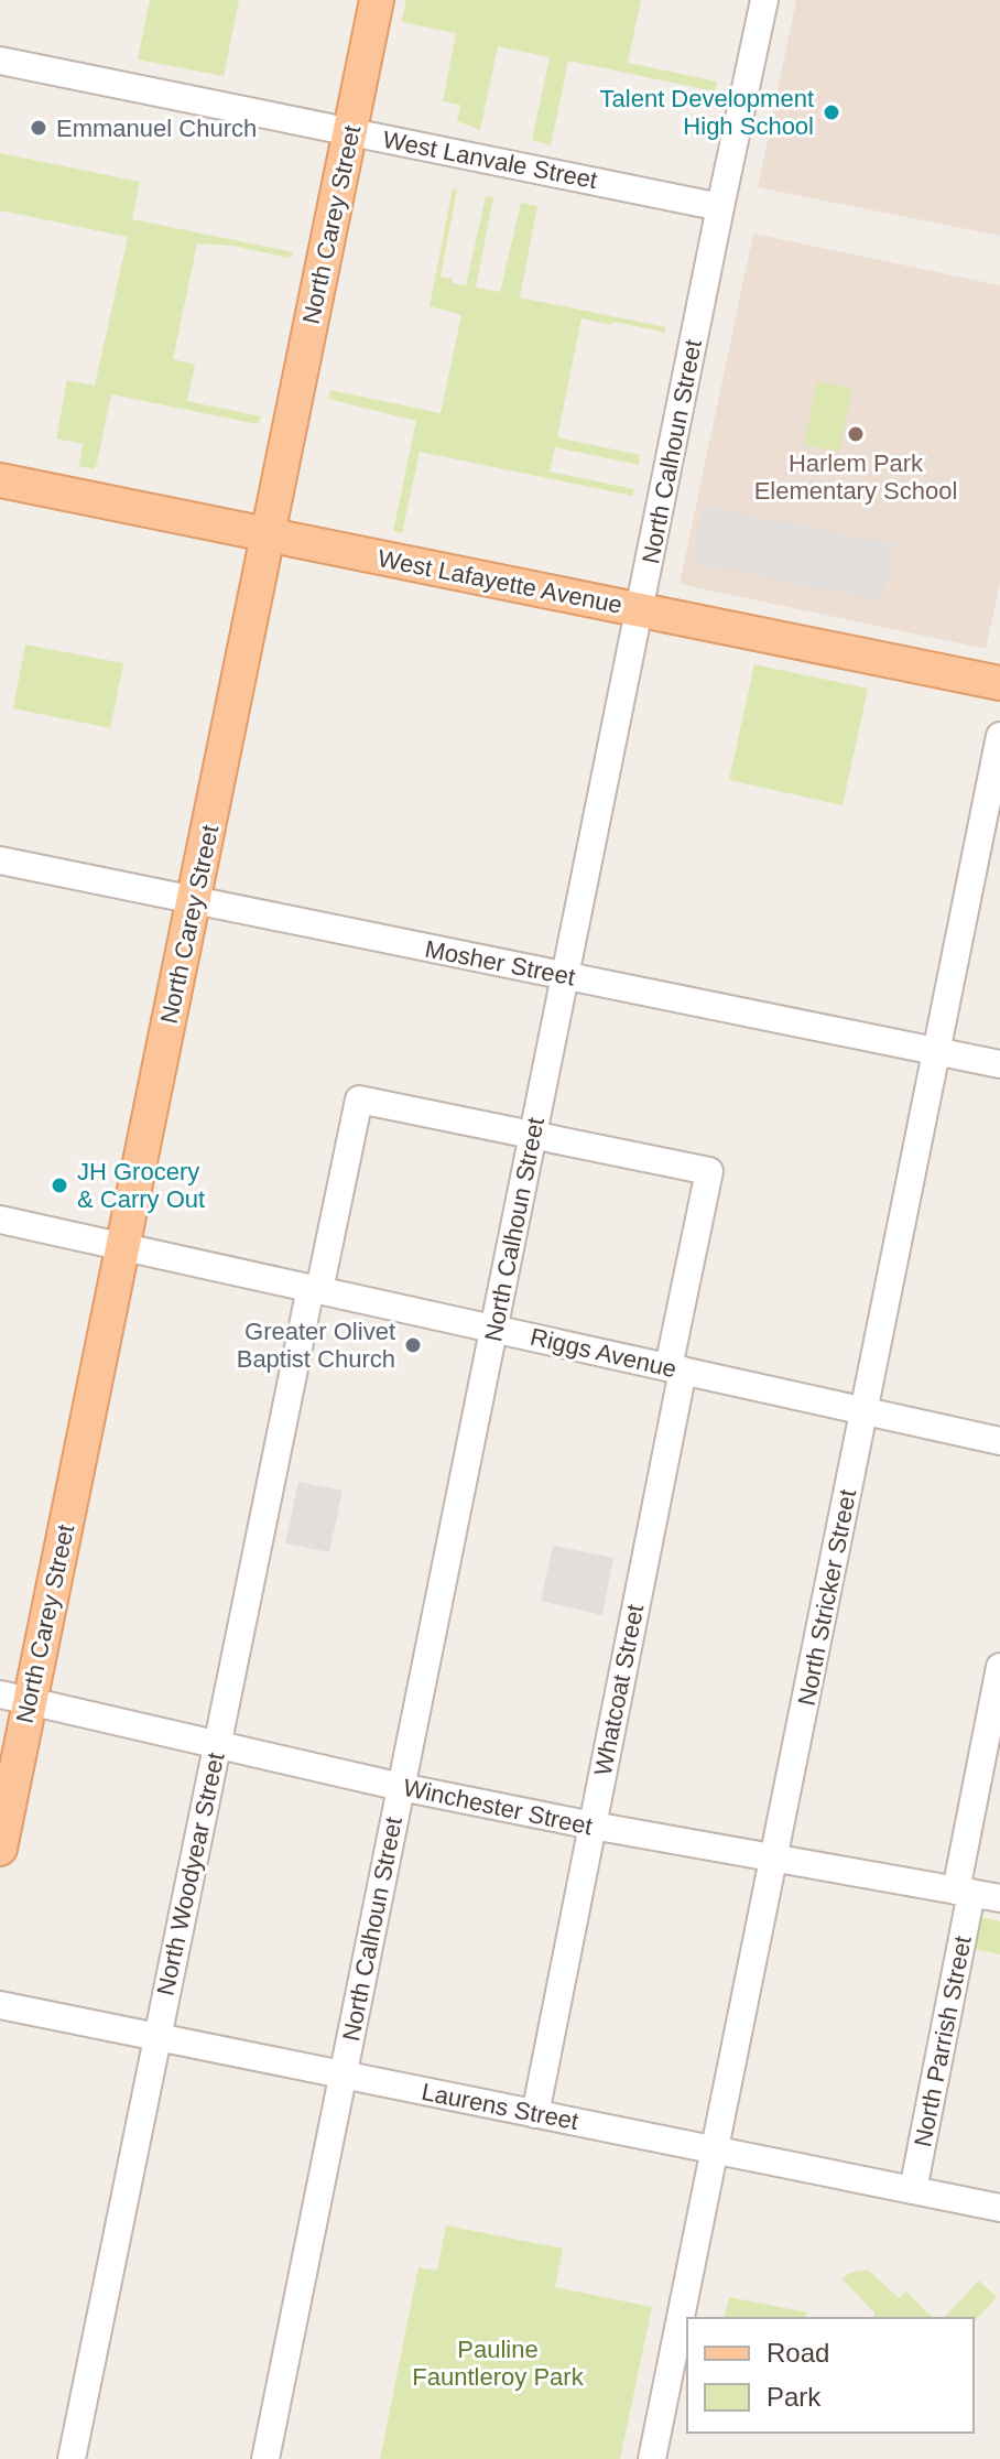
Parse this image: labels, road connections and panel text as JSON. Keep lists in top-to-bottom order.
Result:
{
  "streets": {
    "main road": ["North Carey Street", "West Lafayette Avenue"],
    "street": [
      "West Lanvale Street",
      "North Calhoun Street",
      "Mosher Street",
      "Riggs Avenue",
      "North Stricker Street",
      "Whatcoat Street",
      "Winchester Street",
      "North Woodyear Street",
      "North Parrish Street",
      "Laurens Street"
    ]
  },
  "crossings": [
    ["West Lanvale Street", "North Carey Street"],
    ["West Lanvale Street", "North Calhoun Street"],
    ["North Carey Street", "West Lafayette Avenue"],
    ["North Carey Street", "Mosher Street"],
    ["North Carey Street", "Riggs Avenue"],
    ["North Carey Street", "Winchester Street"],
    ["North Calhoun Street", "West Lafayette Avenue"],
    ["North Calhoun Street", "Mosher Street"],
    ["North Calhoun Street", "Riggs Avenue"],
    ["North Calhoun Street", "Whatcoat Street"],
    ["North Calhoun Street", "Winchester Street"],
    ["North Calhoun Street", "North Woodyear Street"],
    ["North Calhoun Street", "Laurens Street"],
    ["Mosher Street", "North Stricker Street"],
    ["Riggs Avenue", "North Stricker Street"],
    ["Riggs Avenue", "Whatcoat Street"],
    ["Riggs Avenue", "North Woodyear Street"],
    ["North Stricker Street", "Winchester Street"],
    ["North Stricker Street", "Laurens Street"],
    ["Whatcoat Street", "Winchester Street"],
    ["Whatcoat Street", "North Woodyear Street"],
    ["Whatcoat Street", "Laurens Street"],
    ["Winchester Street", "North Woodyear Street"],
    ["Winchester Street", "North Parrish Street"],
    ["North Woodyear Street", "Laurens Street"],
    ["North Parrish Street", "Laurens Street"]
  ],
  "parks": ["Pauline Fauntleroy Park"],
  "places": [
    "Talent Development High School",
    "Emmanuel Church",
    "Harlem Park Elementary School",
    "JH Grocery & Carry Out",
    "Greater Olivet Baptist Church"
  ],
  "legend": ["Road", "Park"]
}
